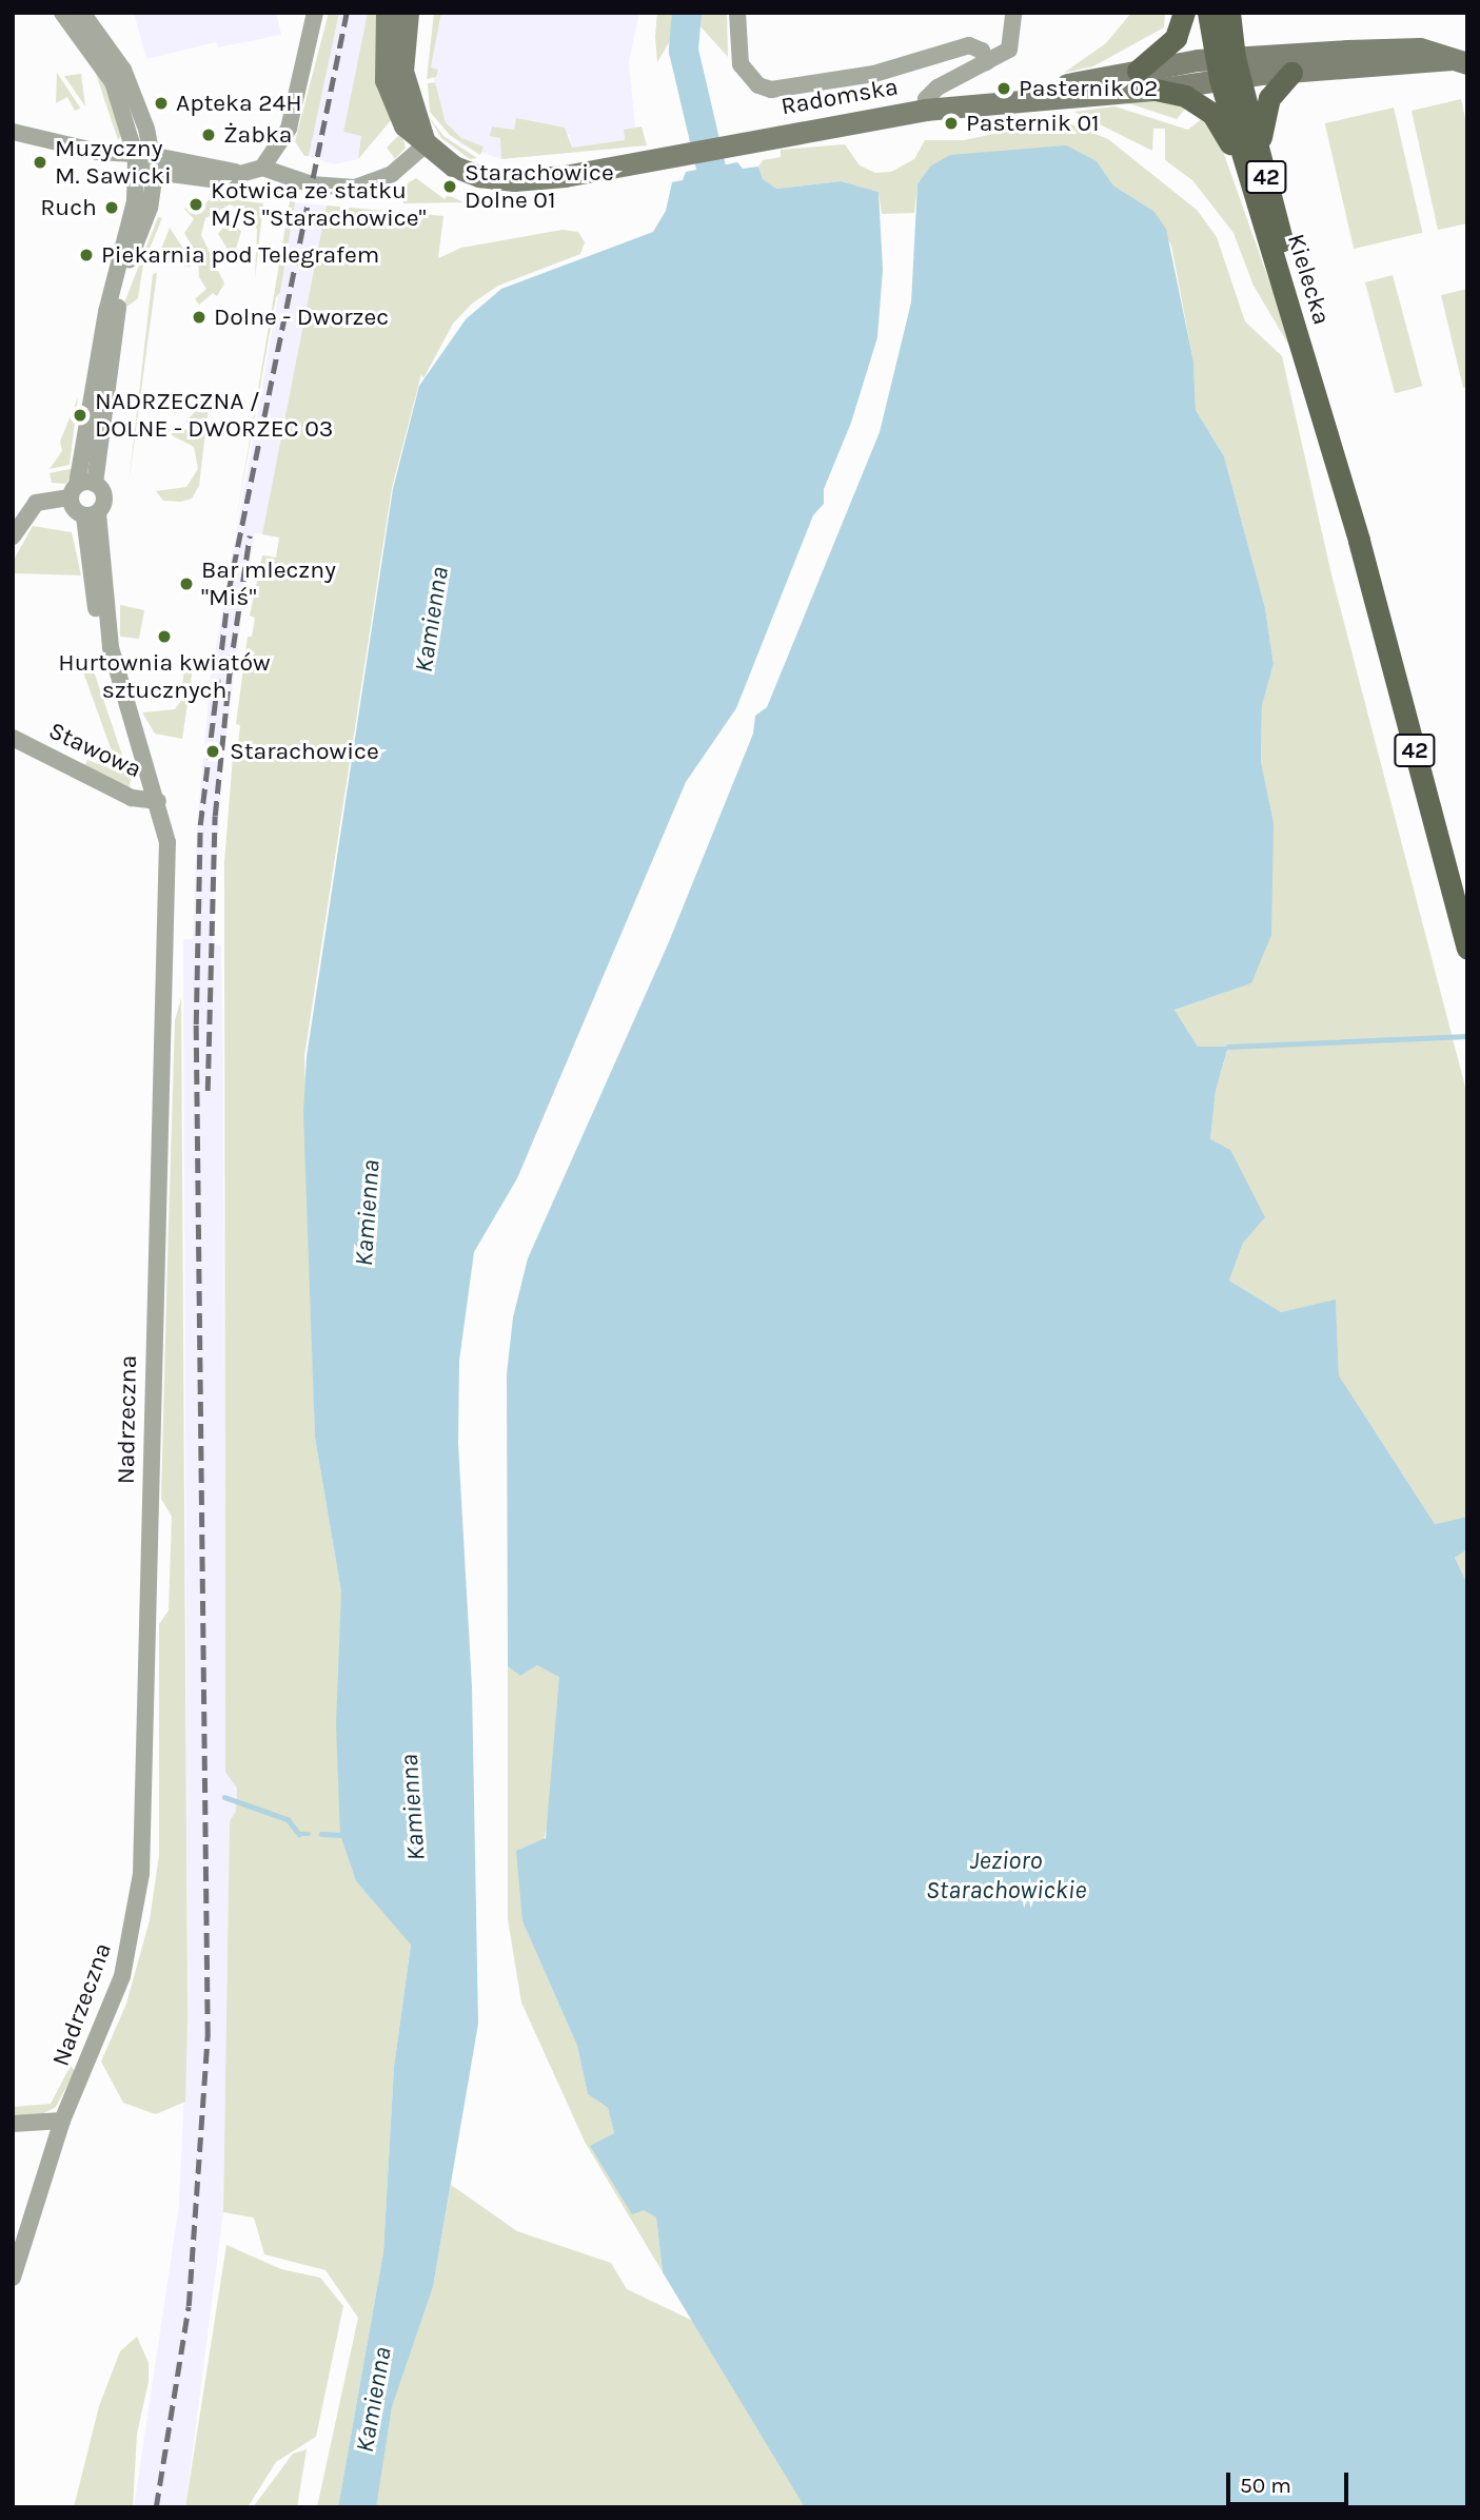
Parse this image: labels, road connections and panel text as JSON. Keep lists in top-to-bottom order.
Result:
{
  "streets": {
    "main road": ["42", "Kielecka"],
    "street": ["Radomska", "Stawowa", "Nadrzeczna"]
  },
  "crossings": [
    ["Radomska", "42"],
    ["Radomska", "Kielecka"],
    ["42", "Kielecka"],
    ["Stawowa", "Nadrzeczna"]
  ],
  "water": ["Kamienna", "Jezioro Starachowickie"],
  "places": [
    "Pasternik 02",
    "Apteka 24H",
    "Pasternik 01",
    "Żabka",
    "Muzyczny M. Sawicki",
    "Starachowice Dolne 01",
    "Kotwica ze statku M/S \"Starachowice\"",
    "Ruch",
    "Piekarnia pod Telegrafem",
    "Dolne - Dworzec",
    "NADRZECZNA / DOLNE - DWORZEC 03",
    "Bar mleczny \"Miś\"",
    "Hurtownia kwiatów sztucznych",
    "Starachowice"
  ],
  "scale_bar": "50 m"
}
